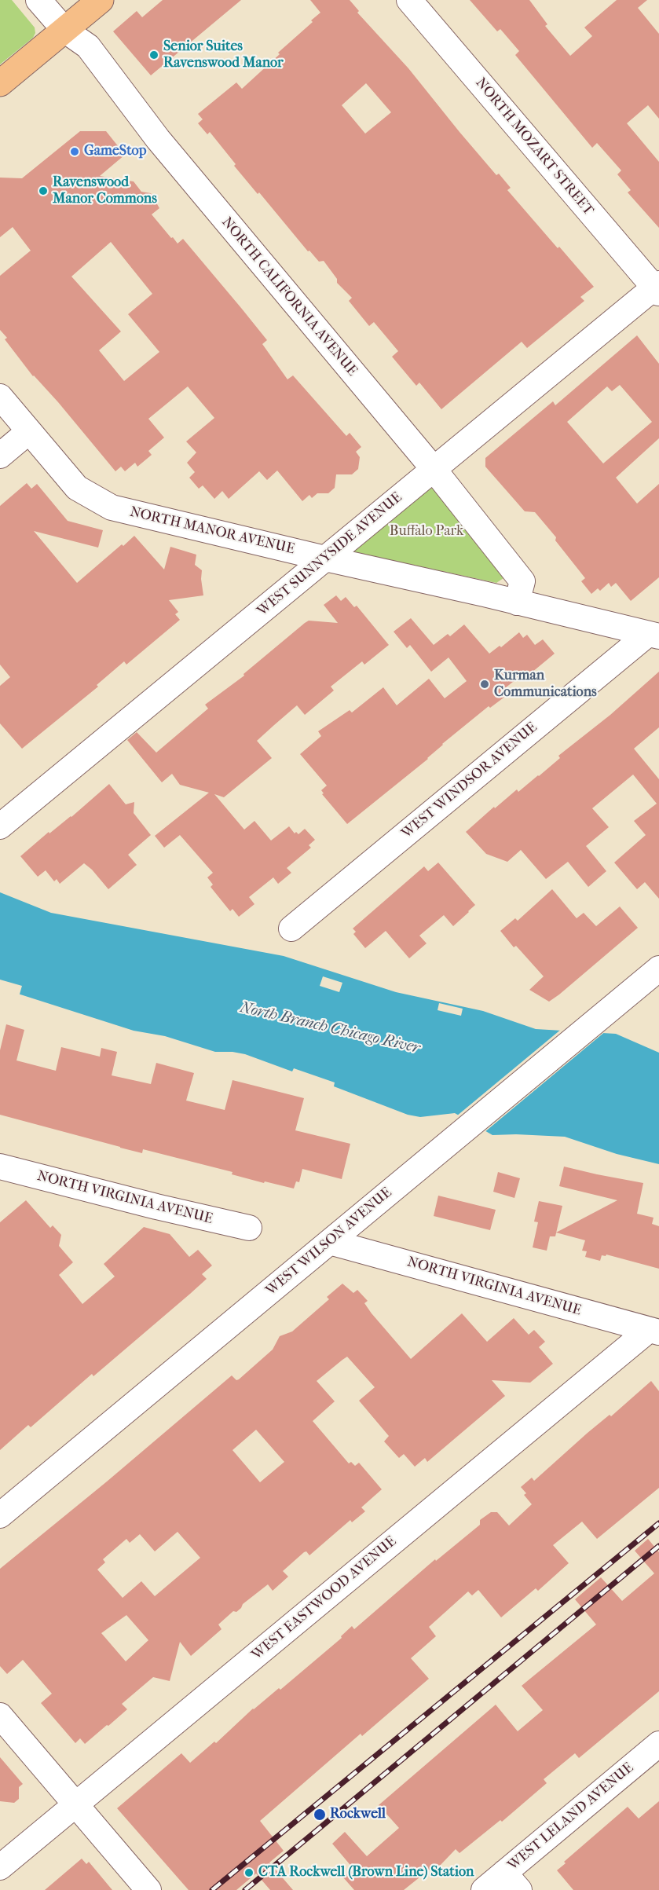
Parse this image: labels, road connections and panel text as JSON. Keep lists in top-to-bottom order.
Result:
{
  "streets": {
    "street": [
      "NORTH MOZART STREET",
      "NORTH CALIFORNIA AVENUE",
      "NORTH MANOR AVENUE",
      "WEST SUNNYSIDE AVENUE",
      "WEST WINDSOR AVENUE",
      "NORTH VIRGINIA AVENUE",
      "WEST WILSON AVENUE",
      "WEST EASTWOOD AVENUE",
      "WEST LELAND AVENUE"
    ]
  },
  "crossings": [
    ["NORTH MOZART STREET", "WEST SUNNYSIDE AVENUE"],
    ["NORTH CALIFORNIA AVENUE", "NORTH MANOR AVENUE"],
    ["NORTH CALIFORNIA AVENUE", "WEST SUNNYSIDE AVENUE"],
    ["NORTH MANOR AVENUE", "WEST SUNNYSIDE AVENUE"],
    ["NORTH MANOR AVENUE", "WEST WINDSOR AVENUE"],
    ["NORTH VIRGINIA AVENUE", "WEST WILSON AVENUE"],
    ["NORTH VIRGINIA AVENUE", "WEST EASTWOOD AVENUE"]
  ],
  "water": ["North Branch Chicago River"],
  "parks": ["Buffalo Park"],
  "places": [
    "Senior Suites Ravenswood Manor",
    "GameStop",
    "Ravenswood Manor Commons",
    "Kurman Communications",
    "Rockwell",
    "CTA Rockwell (Brown Line) Station"
  ]
}
